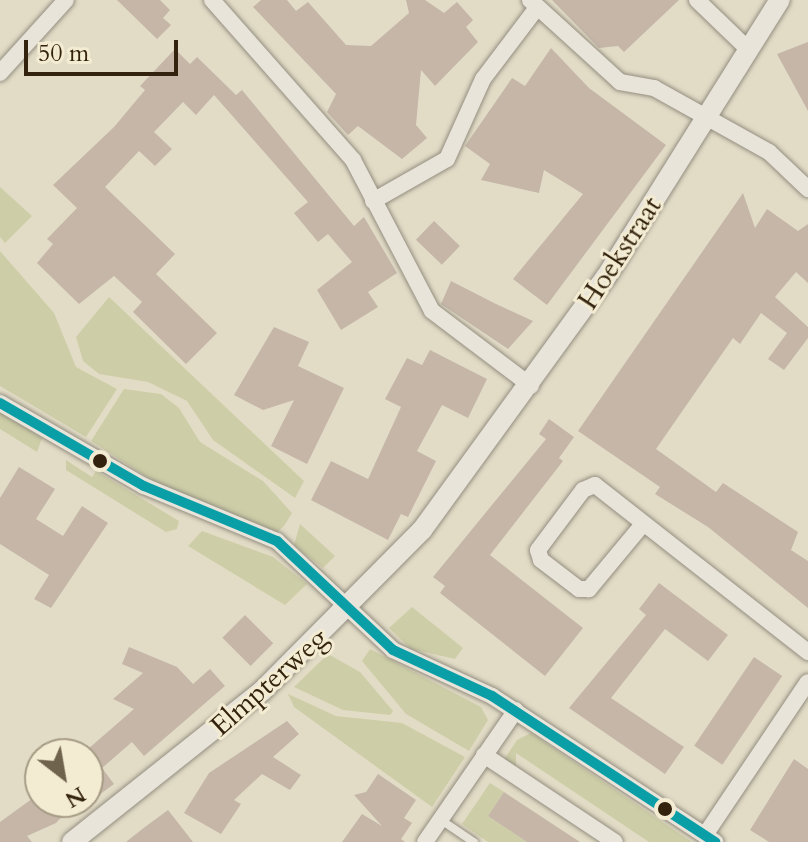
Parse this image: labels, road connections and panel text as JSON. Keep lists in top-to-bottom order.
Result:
{
  "streets": {
    "street": ["Hoekstraat", "Elmpterweg"]
  },
  "crossings": [
    ["Hoekstraat", "Elmpterweg"]
  ],
  "scale_bar": "50 m",
  "north": "bottom right"
}
